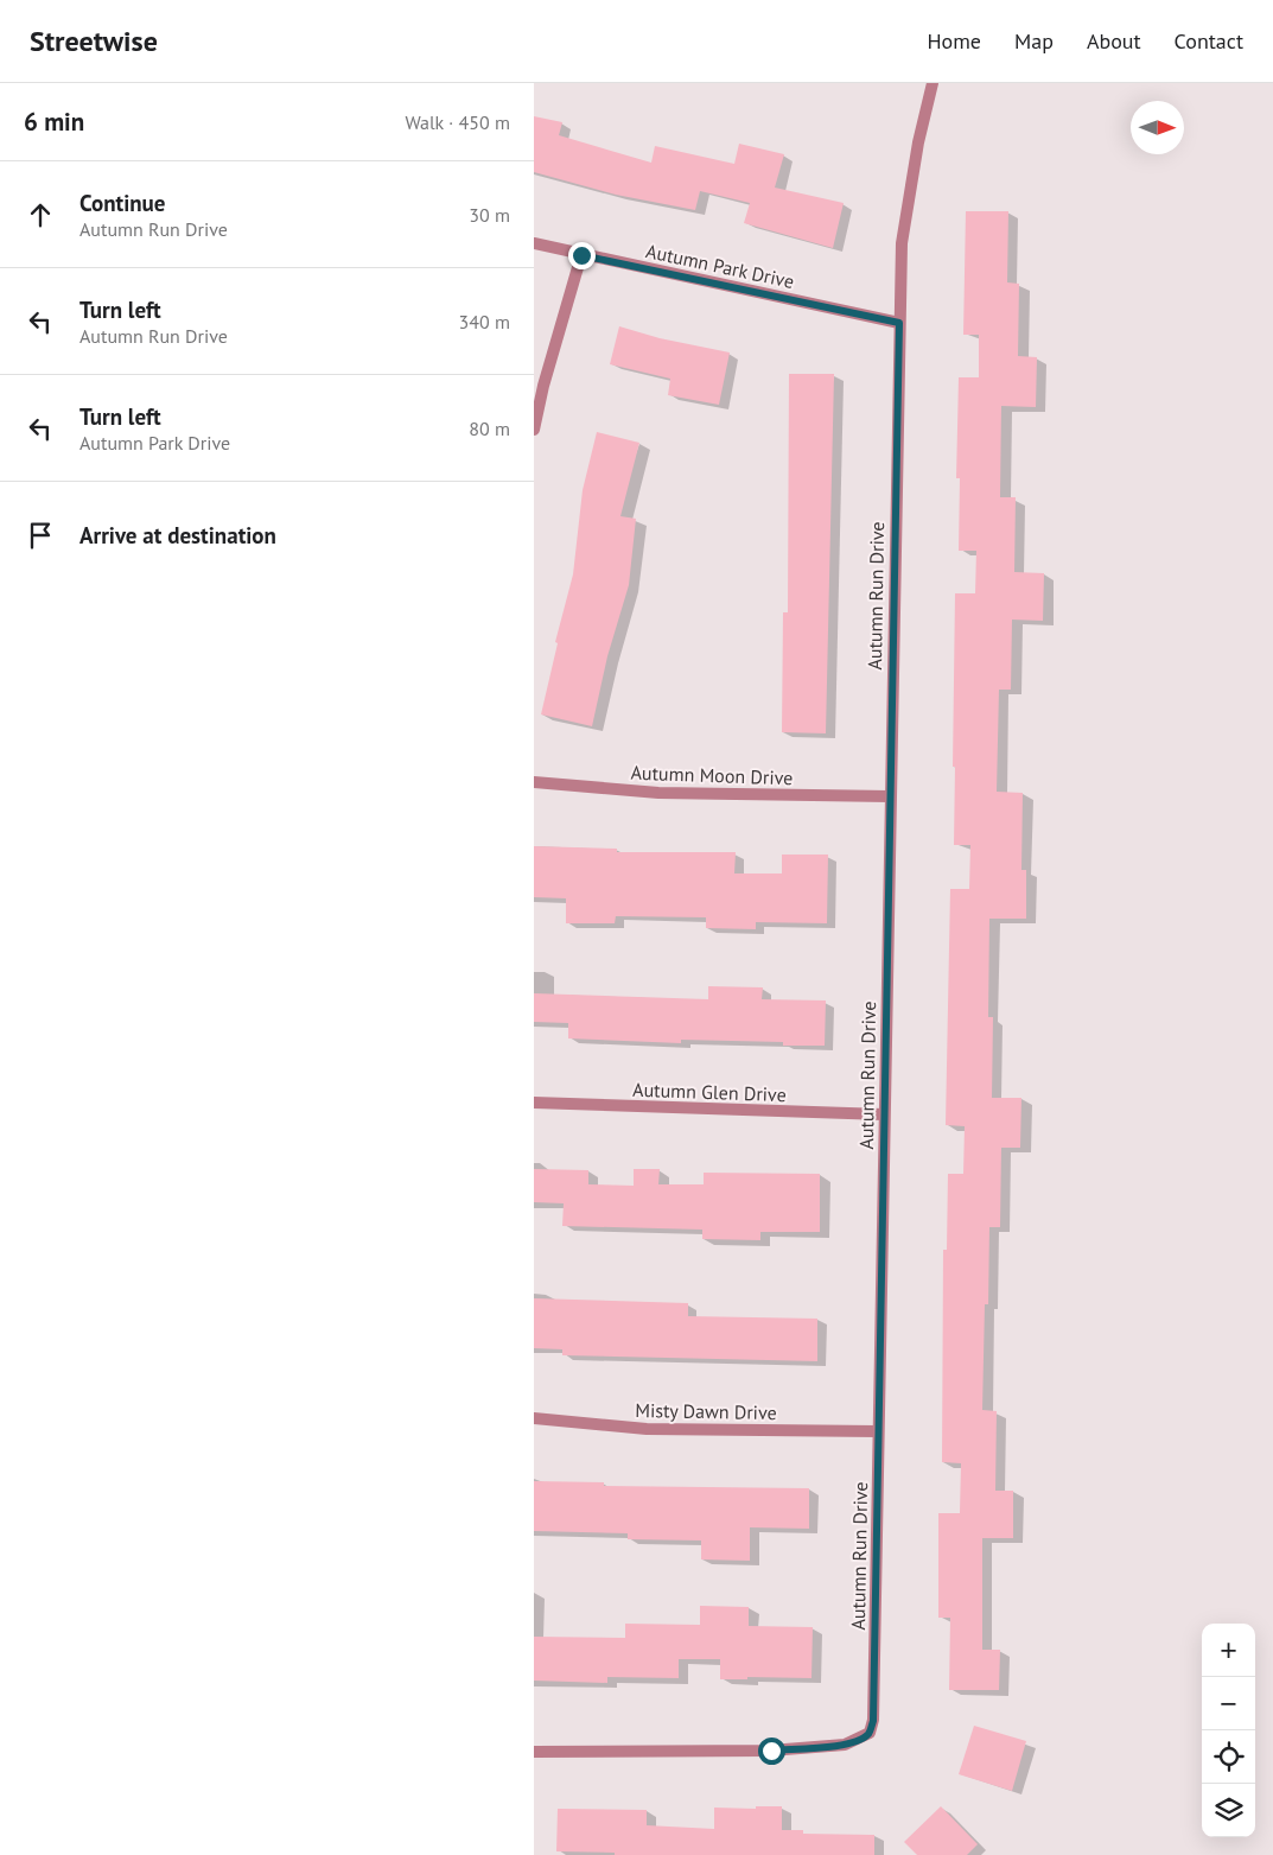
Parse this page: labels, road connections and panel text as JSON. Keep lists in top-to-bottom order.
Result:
{
  "streets": {
    "street": [
      "Autumn Park Drive",
      "Autumn Run Drive",
      "Autumn Moon Drive",
      "Autumn Glen Drive",
      "Misty Dawn Drive"
    ]
  },
  "crossings": [
    ["Autumn Park Drive", "Autumn Run Drive"],
    ["Autumn Run Drive", "Autumn Moon Drive"],
    ["Autumn Run Drive", "Autumn Glen Drive"],
    ["Autumn Run Drive", "Misty Dawn Drive"]
  ],
  "north": "right",
  "page": {
    "header": "Streetwise",
    "nav": [
      "Home",
      "Map",
      "About",
      "Contact"
    ],
    "heading": ["6 min", "Walk · 450 m"],
    "list": [
      ["Continue", "Autumn Run Drive", "30 m"],
      ["Turn left", "Autumn Run Drive", "340 m"],
      ["Turn left", "Autumn Park Drive", "80 m"],
      "Arrive at destination"
    ],
    "map_buttons": ["+", "−"]
  }
}
